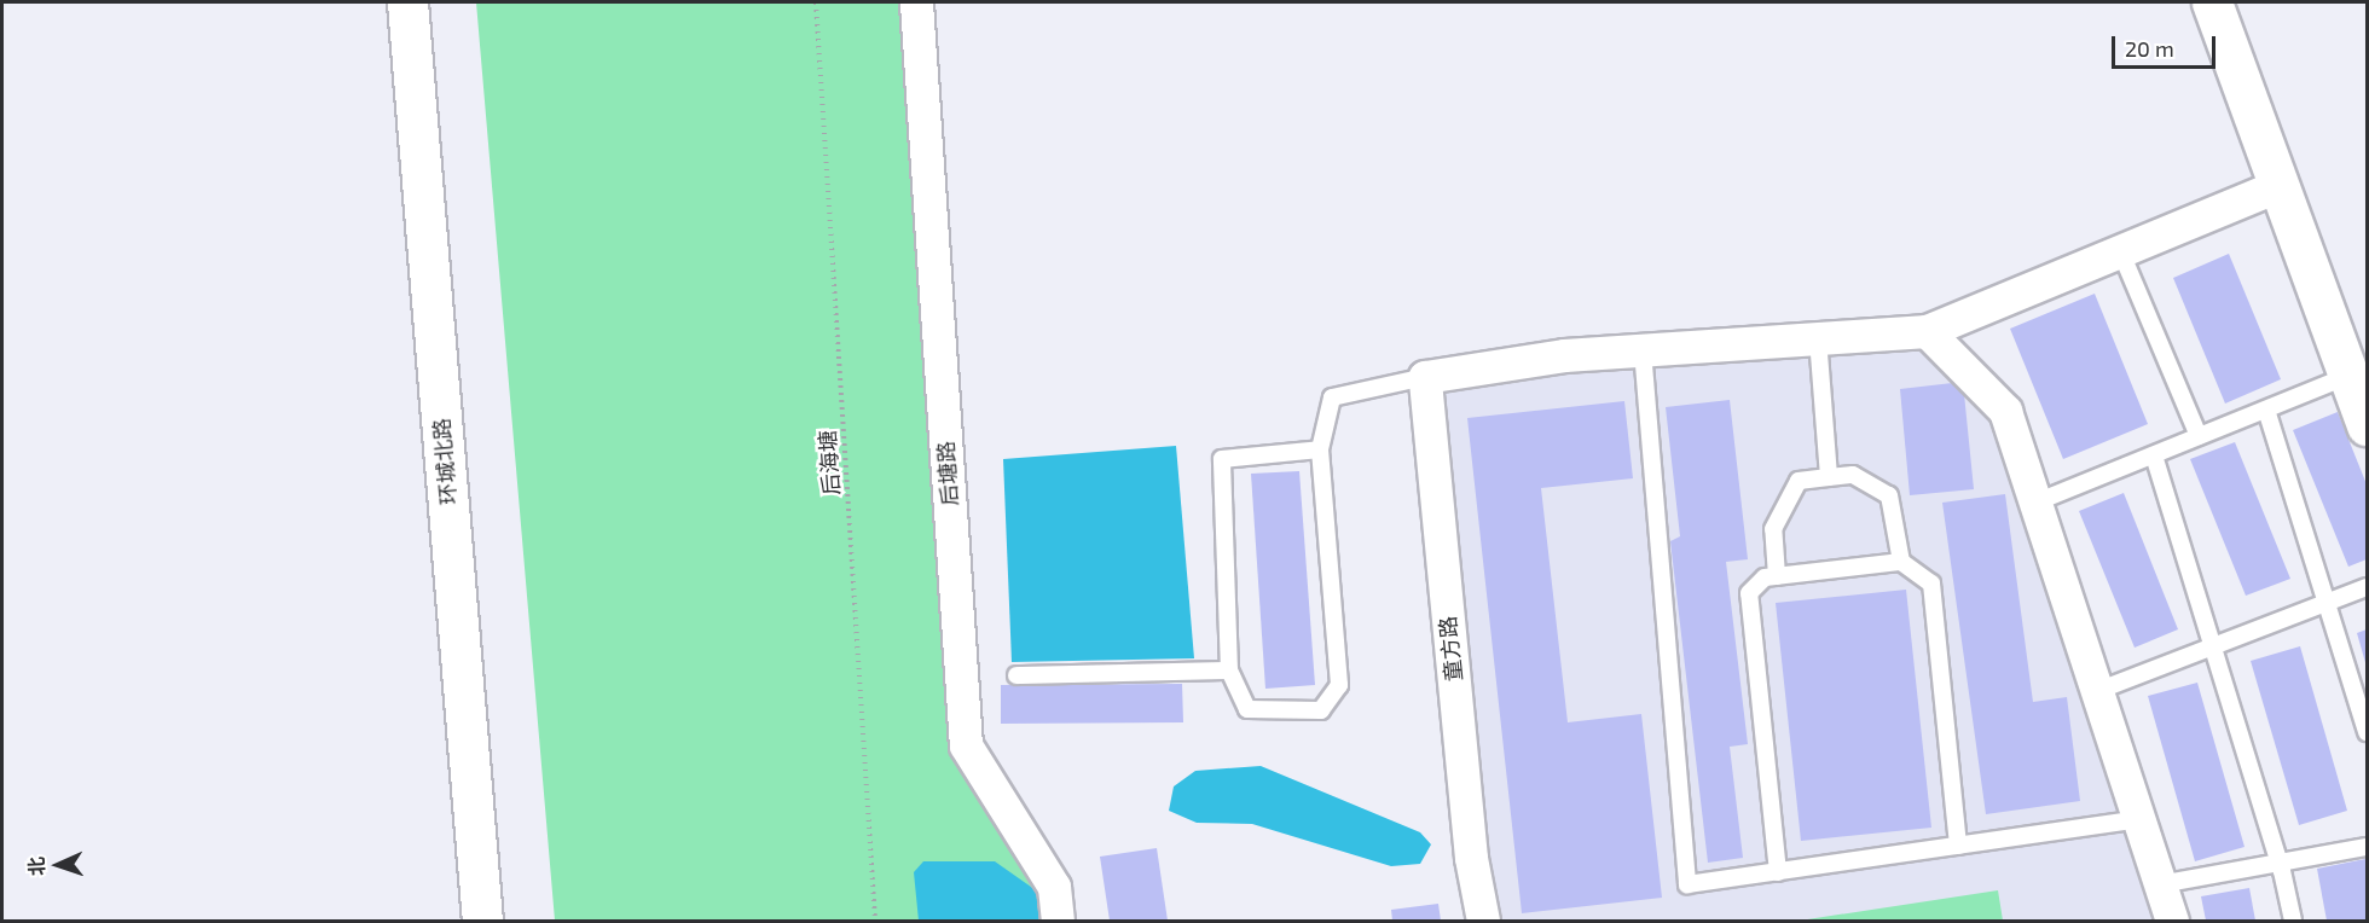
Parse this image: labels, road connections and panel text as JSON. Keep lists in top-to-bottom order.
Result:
{
  "streets": {
    "street": ["环城北路", "后塘路", "童方路"],
    "path": ["后海塘"]
  },
  "scale_bar": "20 m",
  "north": "left"
}
